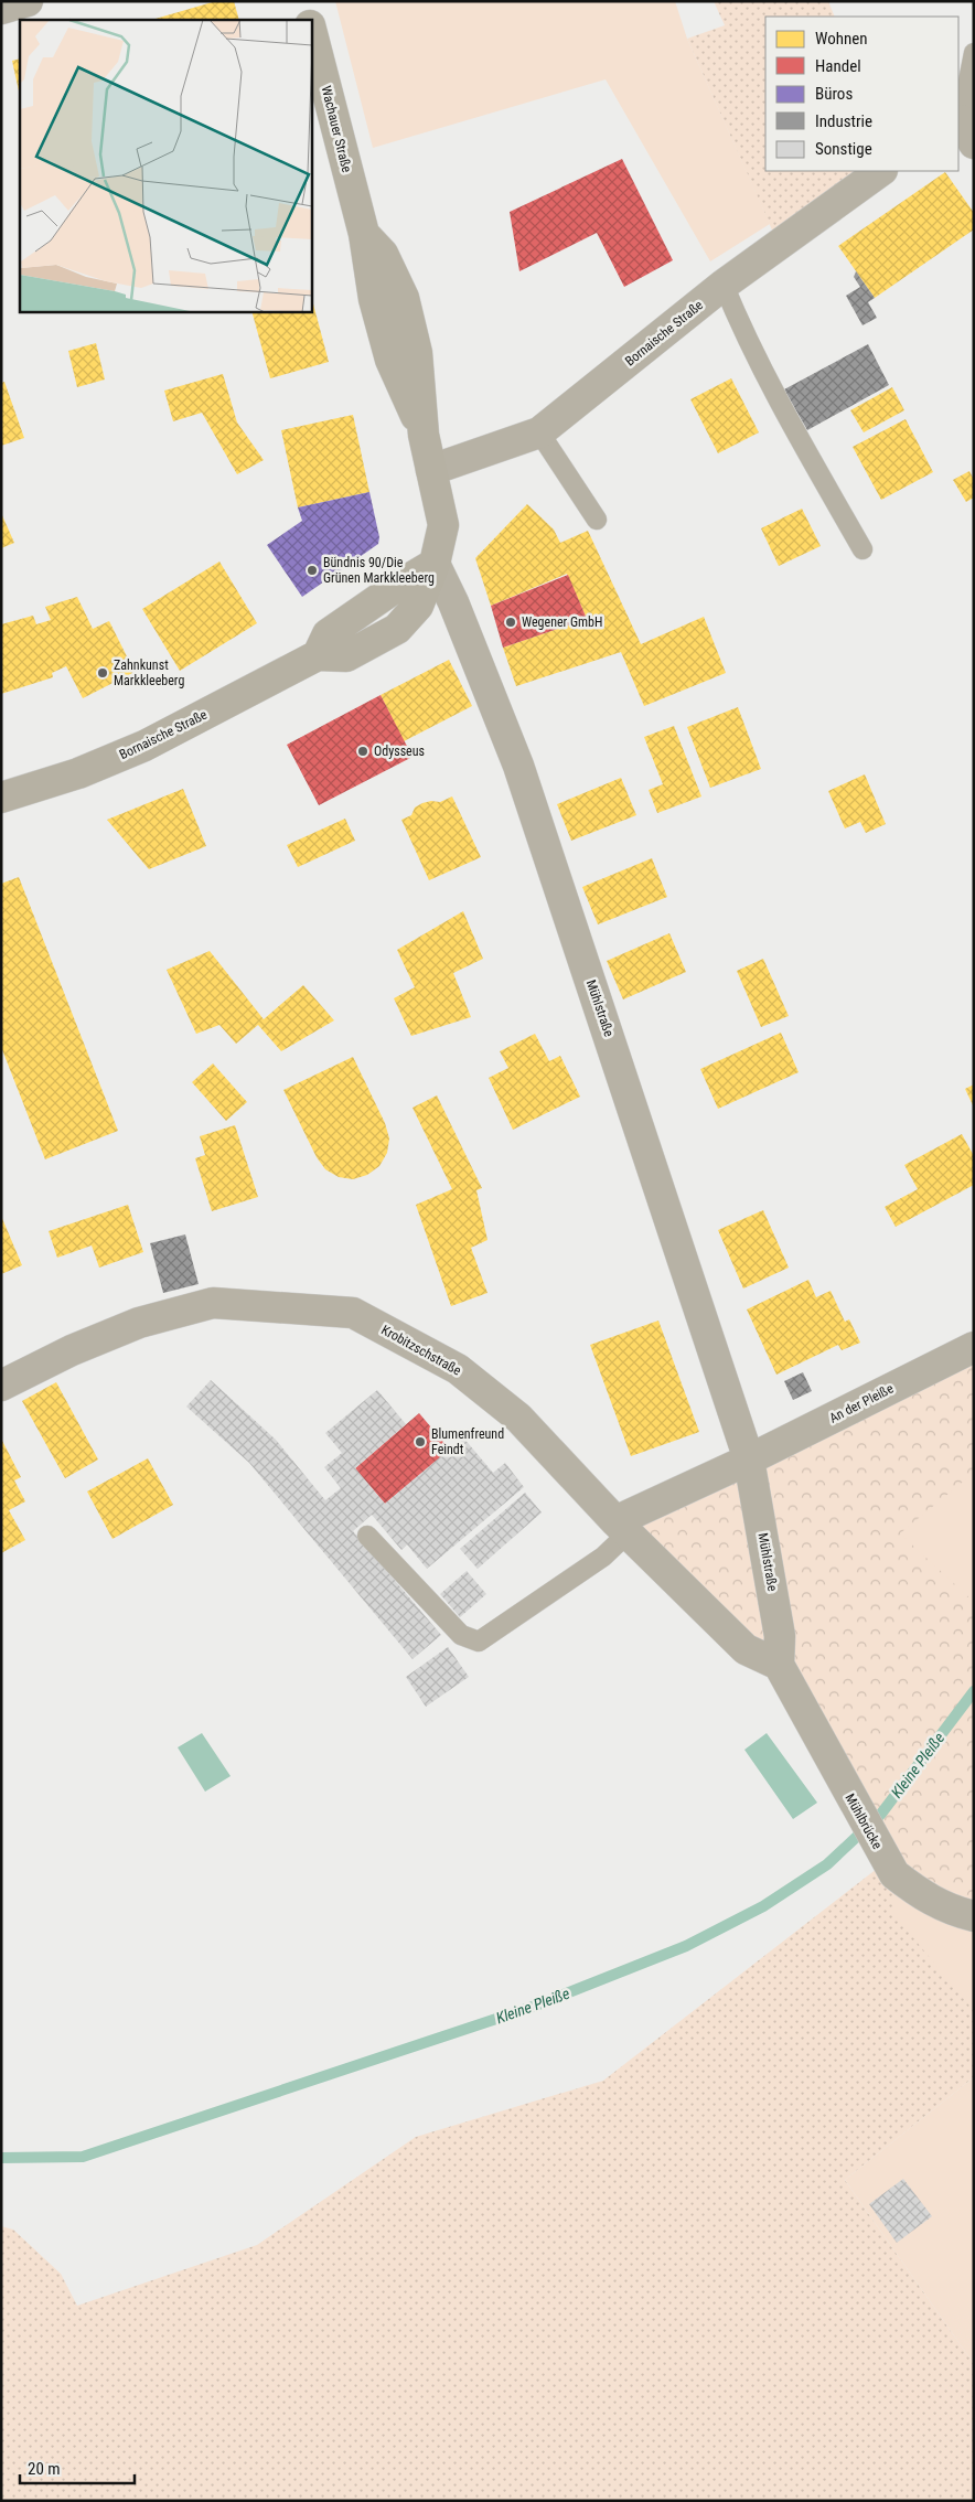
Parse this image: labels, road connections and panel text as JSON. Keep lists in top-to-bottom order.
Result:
{
  "streets": {
    "main road": ["Wachauer Straße", "Bornaische Straße"],
    "street": [
      "Mühlstraße",
      "Krobitzschstraße",
      "An der Pleiße",
      "Mühlbrücke"
    ]
  },
  "crossings": [
    ["Wachauer Straße", "Bornaische Straße"],
    ["Wachauer Straße", "Mühlstraße"],
    ["Bornaische Straße", "Mühlstraße"],
    ["Mühlstraße", "Krobitzschstraße"],
    ["Mühlstraße", "An der Pleiße"],
    ["Mühlstraße", "Mühlbrücke"],
    ["Krobitzschstraße", "Mühlbrücke"]
  ],
  "water": ["Kleine Pleiße"],
  "places": [
    "Bündnis 90/Die Grünen Markkleeberg",
    "Wegener GmbH",
    "Zahnkunst Markkleeberg",
    "Odysseus",
    "Blumenfreund Feindt"
  ],
  "legend": [
    "Wohnen",
    "Handel",
    "Büros",
    "Industrie",
    "Sonstige"
  ],
  "scale_bar": "20 m"
}
